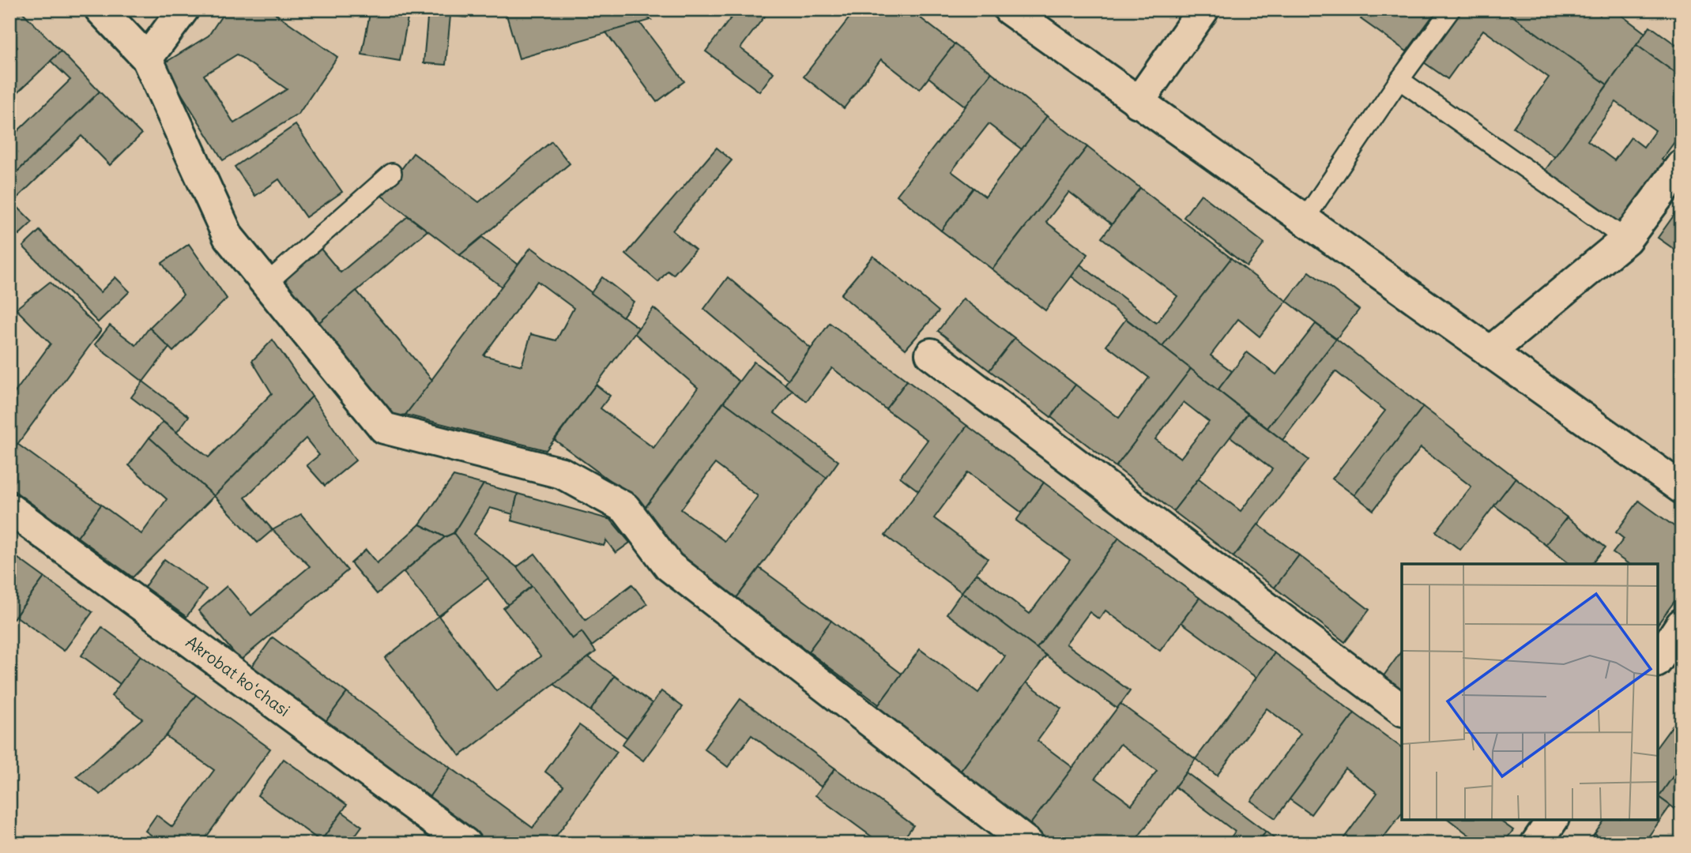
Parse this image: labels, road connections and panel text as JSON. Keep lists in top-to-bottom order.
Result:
{
  "streets": {
    "street": ["Akrobat koʻchasi"]
  }
}
